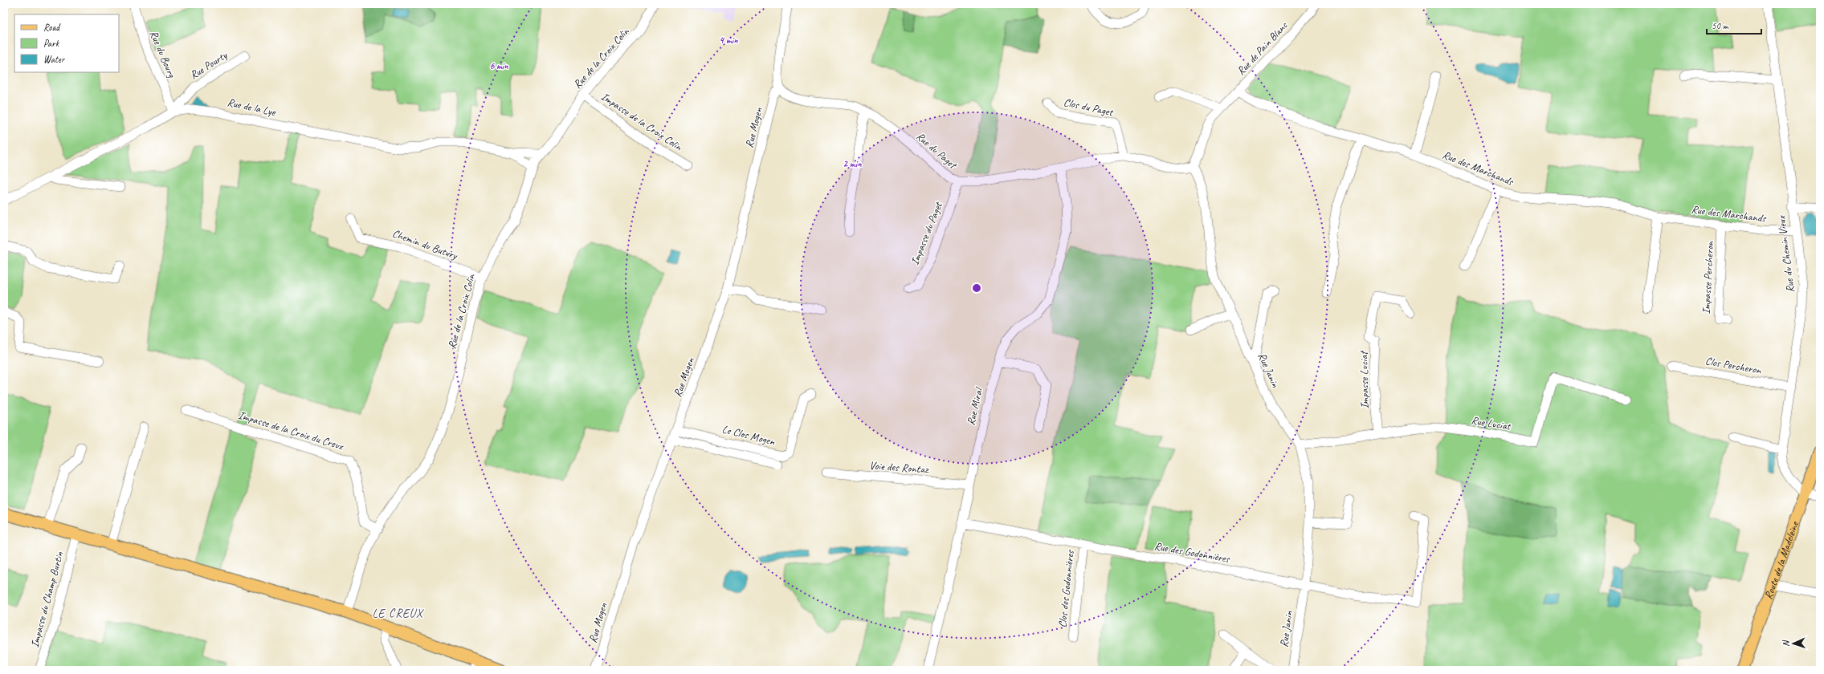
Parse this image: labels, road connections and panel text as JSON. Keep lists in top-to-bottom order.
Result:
{
  "streets": {
    "main road": ["Route de la Madeleine"],
    "street": [
      "Rue de Pain Blanc",
      "Rue du Bourg",
      "Rue de la Croix Colin",
      "Rue Pourty",
      "Rue de la Lye",
      "Clos du Paget",
      "Impasse de la Croix Colin",
      "Rue Mogen",
      "Rue du Paget",
      "Rue des Marchands",
      "Impasse du Paget",
      "Chemin du Butury",
      "Rue du Chemin Vieux",
      "Impasse Percheron",
      "Clos Percheron",
      "Rue Janin",
      "Impasse Luciat",
      "Rue Miral",
      "Rue Luciat",
      "Impasse de la Croix du Creux",
      "Le Clos Mogen",
      "Voie des Rontaz",
      "Rue des Godonnières",
      "Clos des Godonnières",
      "Impasse du Champ Burtin"
    ]
  },
  "crossings": [
    ["Rue de Pain Blanc", "Rue des Marchands"],
    ["Rue du Bourg", "Rue Pourty"],
    ["Rue du Bourg", "Rue de la Lye"],
    ["Rue de la Croix Colin", "Rue de la Lye"],
    ["Rue de la Croix Colin", "Impasse de la Croix Colin"],
    ["Rue de la Croix Colin", "Chemin du Butury"],
    ["Rue de la Croix Colin", "Impasse de la Croix du Creux"],
    ["Rue Pourty", "Rue de la Lye"],
    ["Clos du Paget", "Rue du Paget"],
    ["Rue Mogen", "Rue du Paget"],
    ["Rue Mogen", "Le Clos Mogen"],
    ["Rue du Paget", "Impasse du Paget"],
    ["Rue du Paget", "Rue Janin"],
    ["Rue du Paget", "Rue Miral"],
    ["Rue des Marchands", "Rue du Chemin Vieux"],
    ["Rue des Marchands", "Impasse Percheron"],
    ["Rue du Chemin Vieux", "Clos Percheron"],
    ["Rue du Chemin Vieux", "Route de la Madeleine"],
    ["Rue Janin", "Rue Luciat"],
    ["Rue Janin", "Rue des Godonnières"],
    ["Impasse Luciat", "Rue Luciat"],
    ["Rue Miral", "Voie des Rontaz"],
    ["Rue Miral", "Rue des Godonnières"],
    ["Rue des Godonnières", "Clos des Godonnières"]
  ],
  "districts": ["LE CREUX"],
  "legend": ["Road", "Park", "Water"],
  "scale_bar": "50 m",
  "north": "left",
  "rings": ["4 min", "6 min", "2 min"]
}
